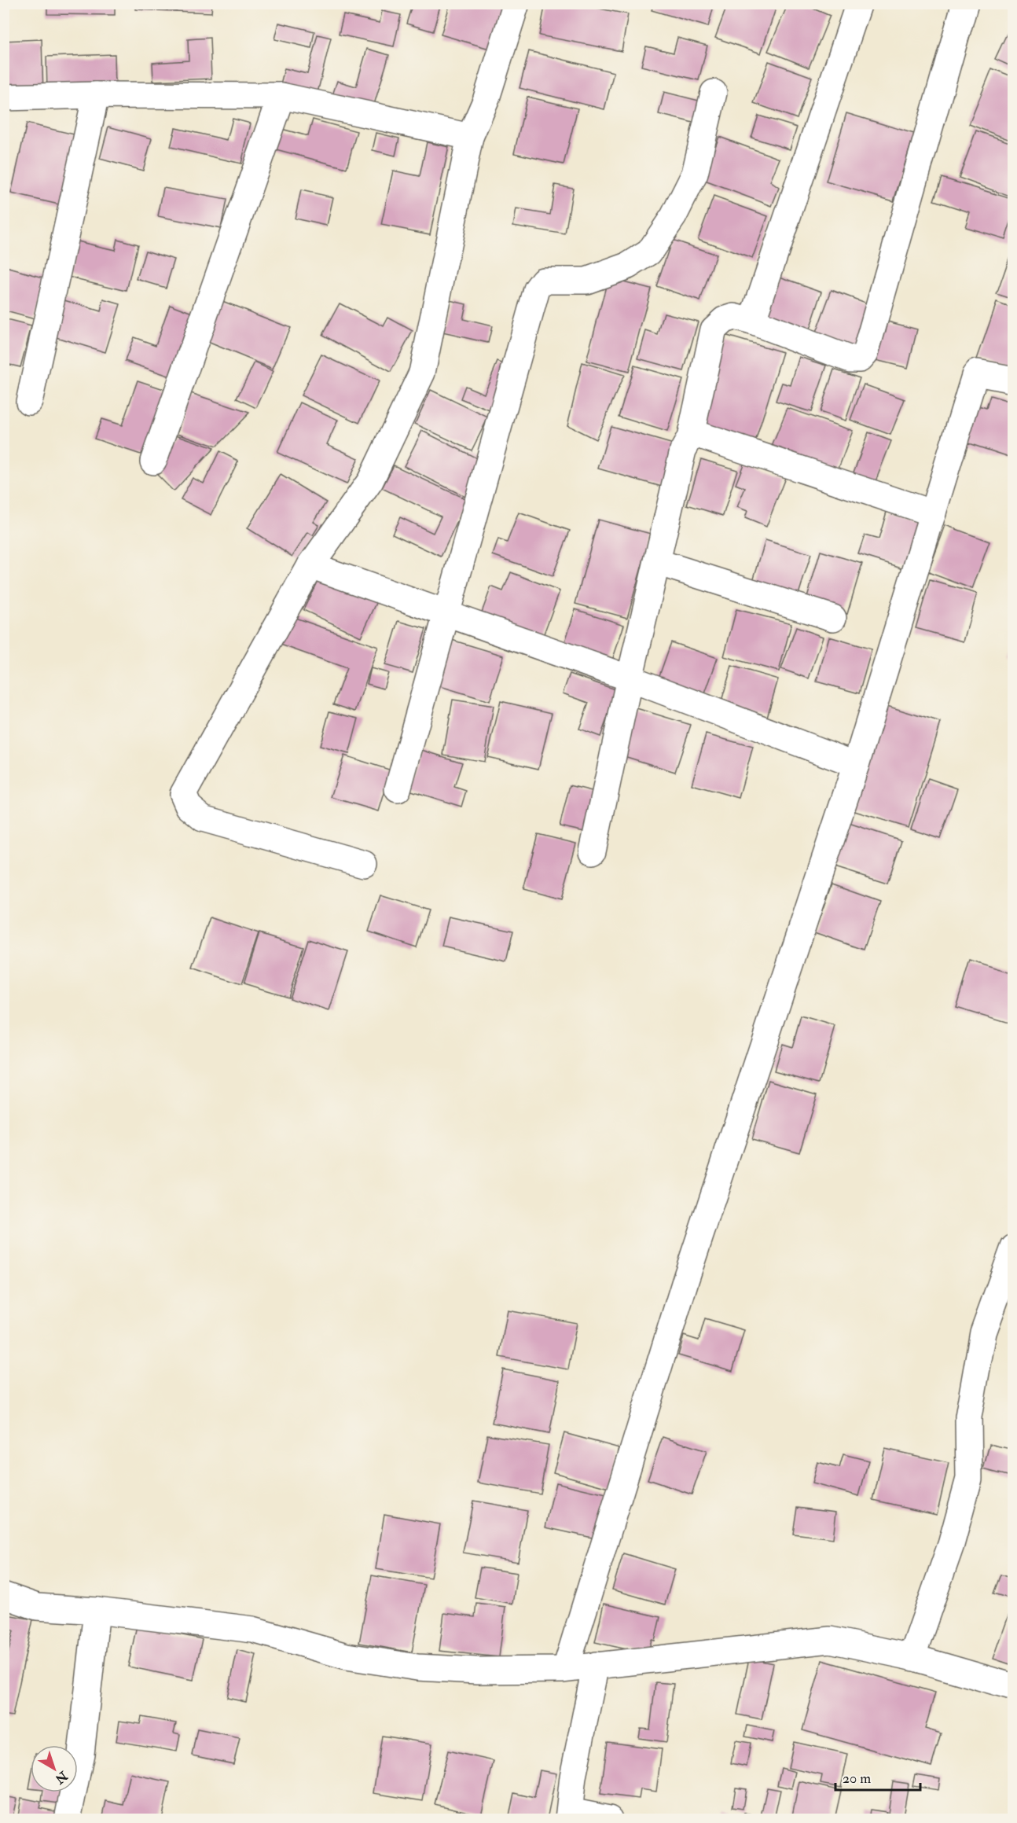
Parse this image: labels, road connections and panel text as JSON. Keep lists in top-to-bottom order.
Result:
{
  "scale_bar": "20 m",
  "north": "bottom right"
}
